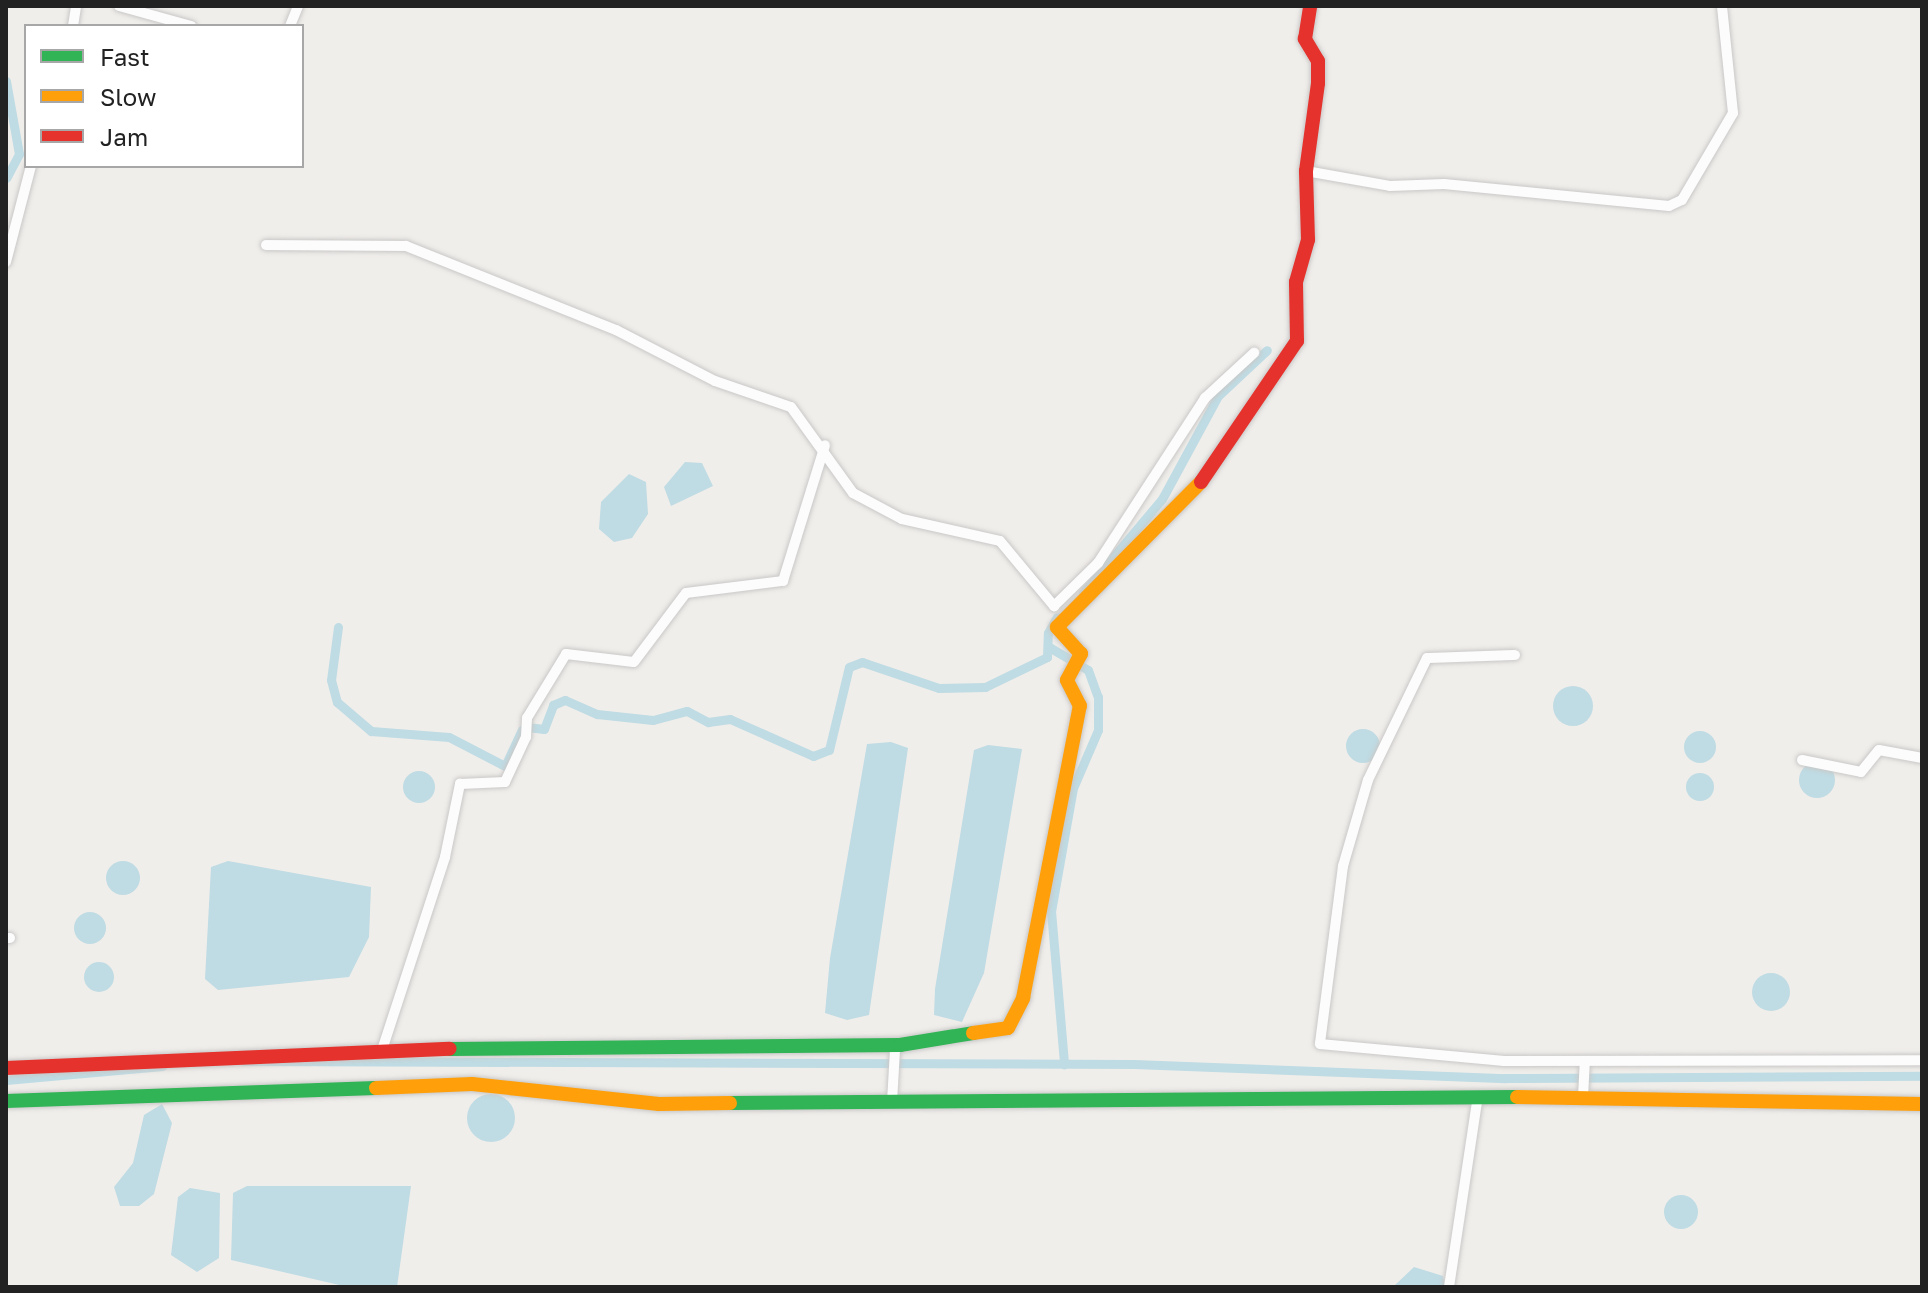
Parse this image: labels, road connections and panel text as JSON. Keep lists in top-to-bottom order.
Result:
{
  "legend": ["Fast", "Slow", "Jam"]
}
